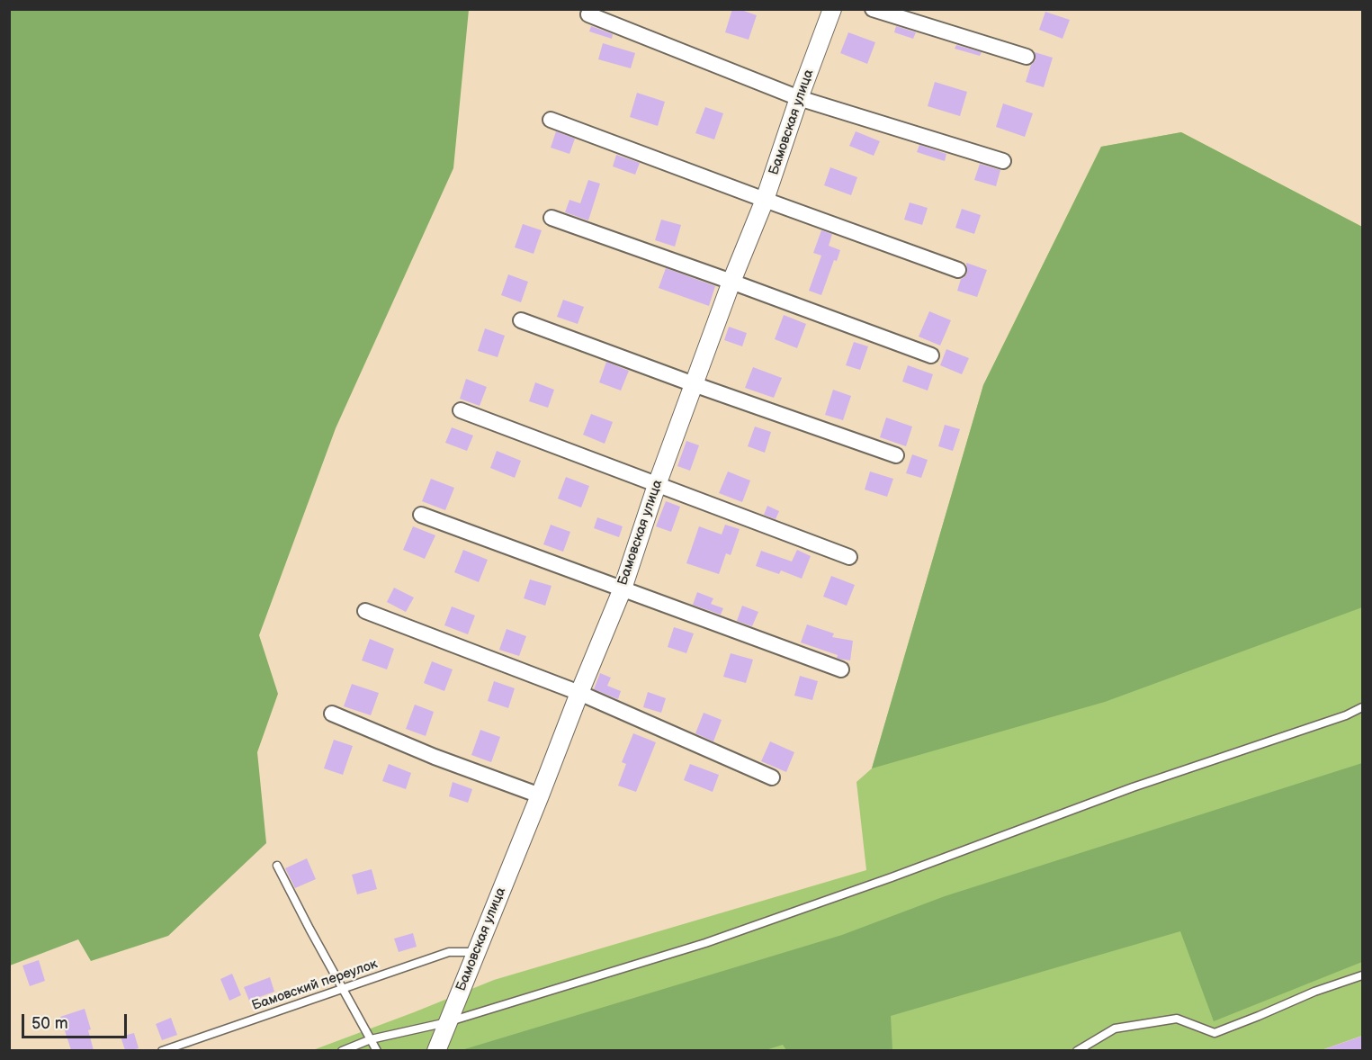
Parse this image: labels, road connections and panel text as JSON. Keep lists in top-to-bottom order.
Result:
{
  "streets": {
    "street": ["Бамовская улица"],
    "lane": ["Бамовский переулок"]
  },
  "crossings": [
    ["Бамовская улица", "Бамовский переулок"]
  ],
  "scale_bar": "50 m"
}
